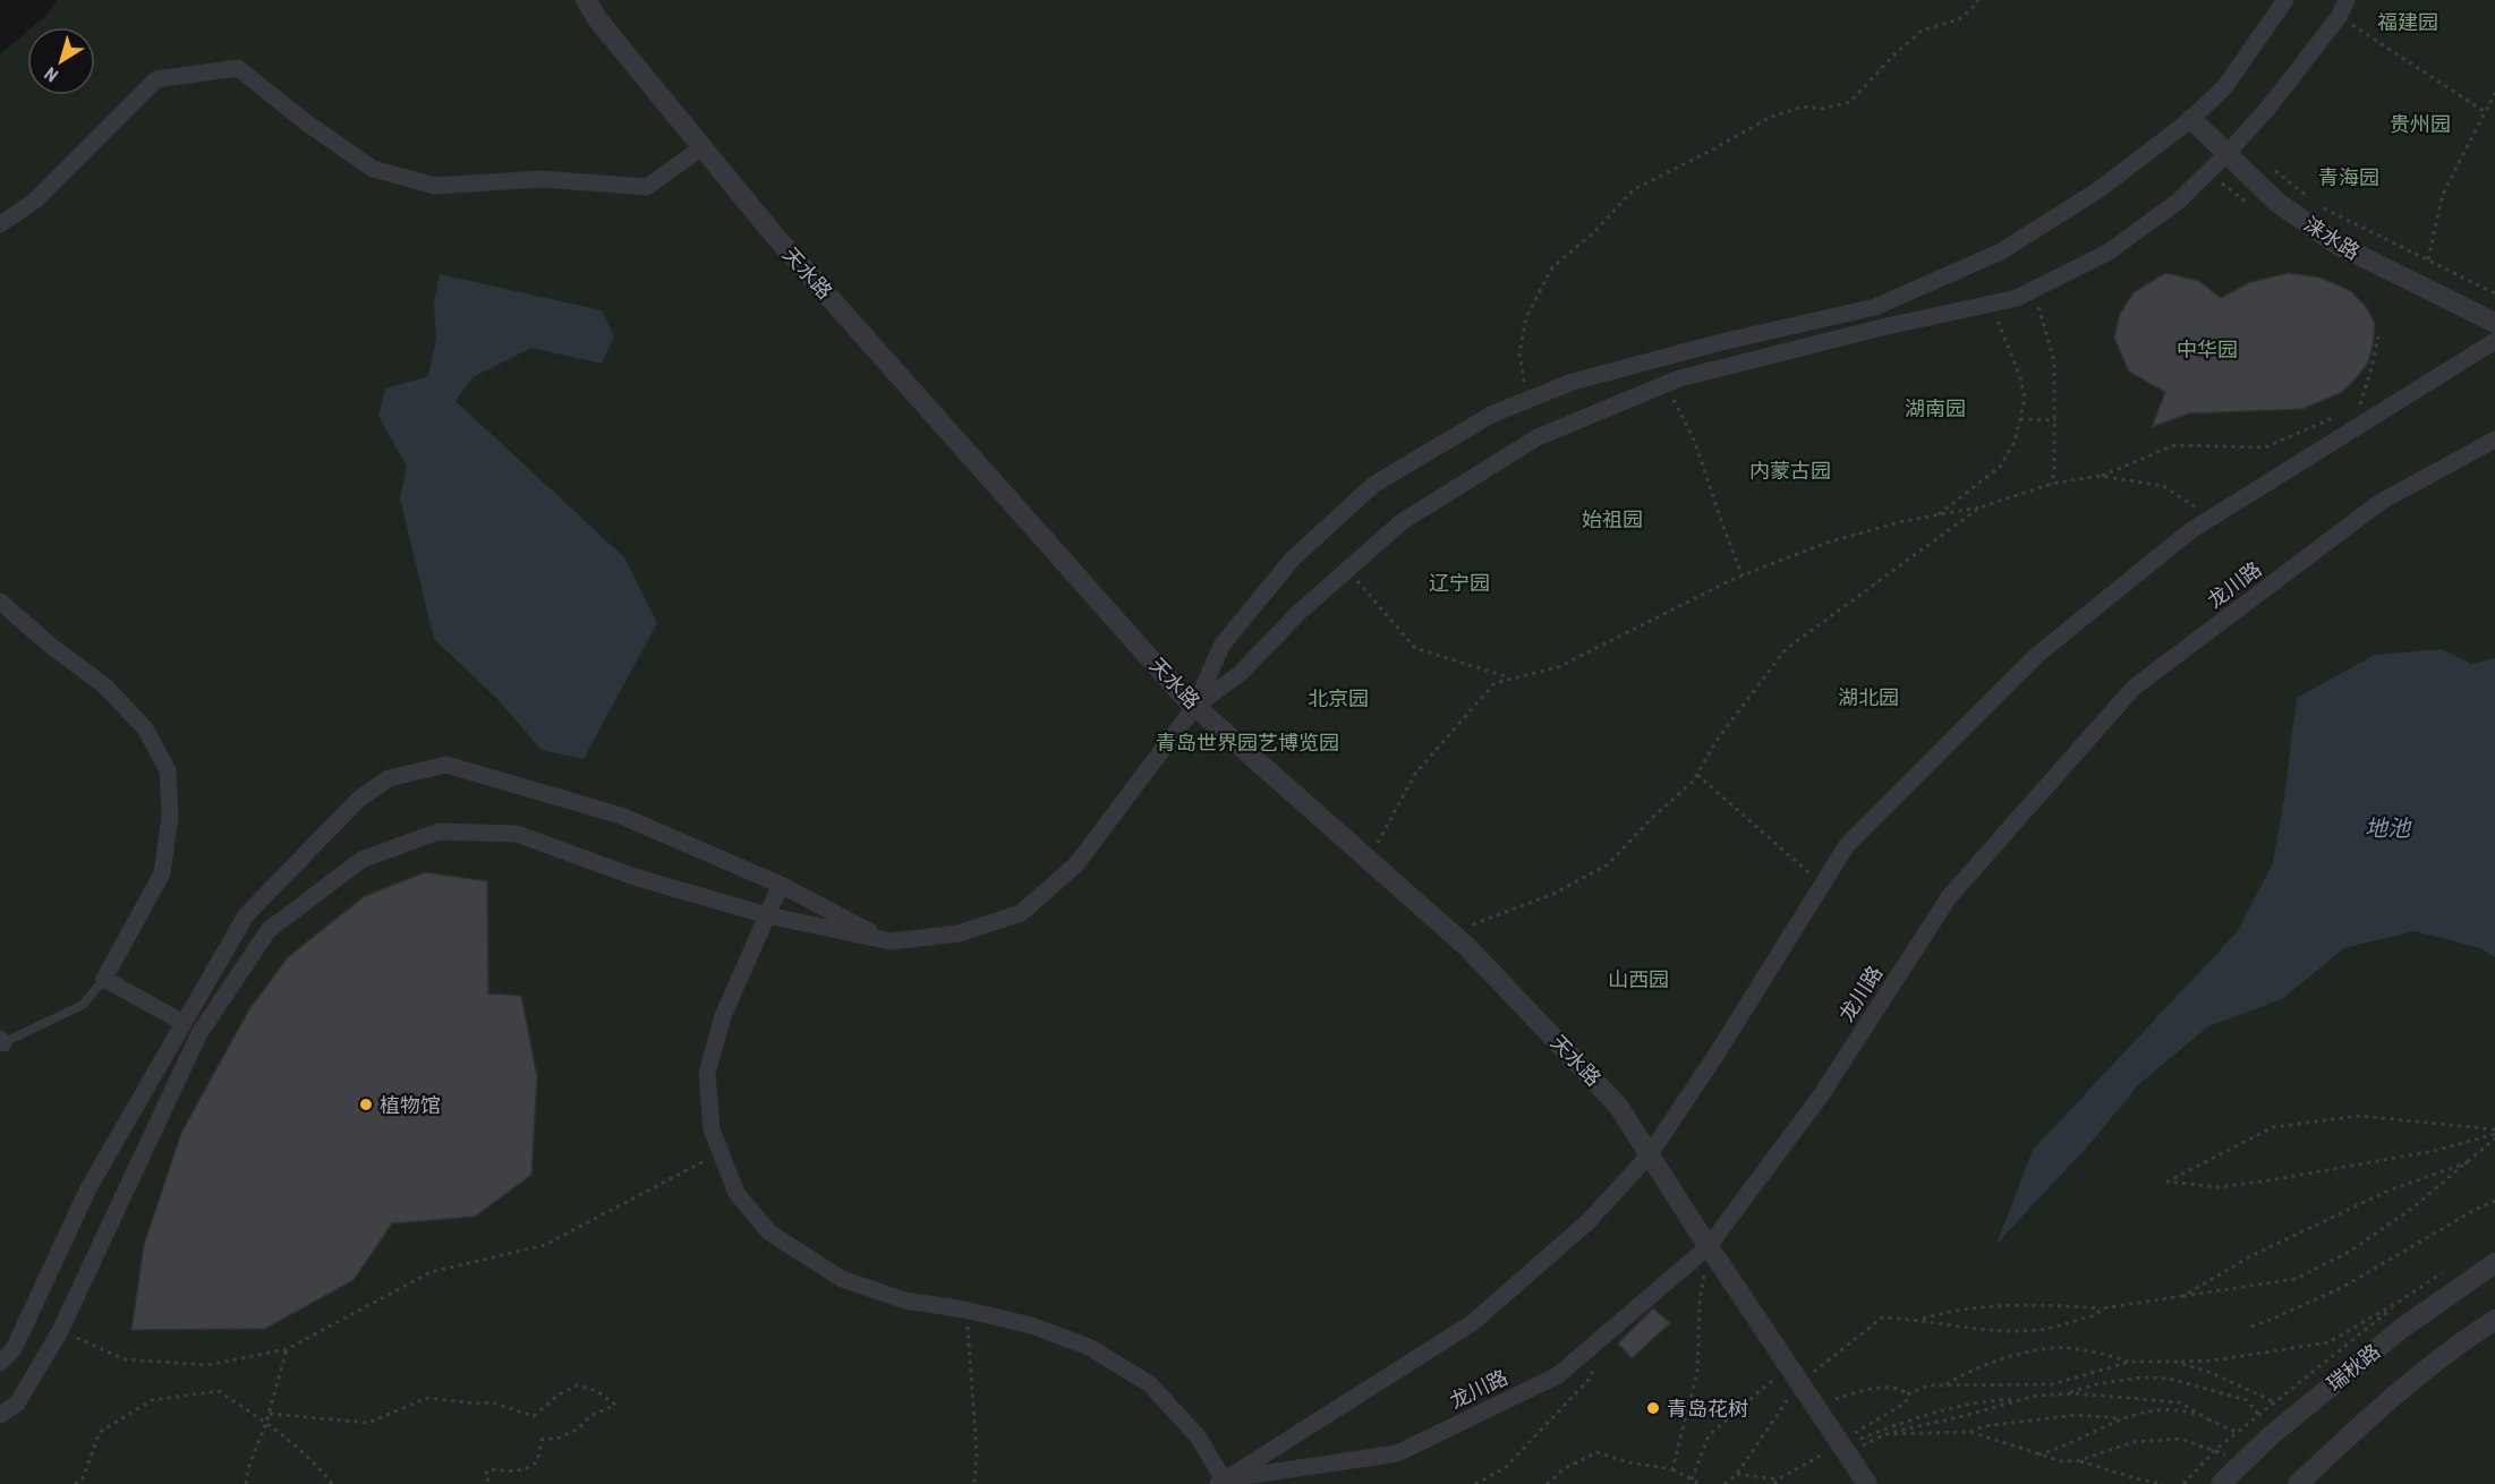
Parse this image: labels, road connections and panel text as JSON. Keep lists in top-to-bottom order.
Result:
{
  "streets": {
    "street": [
      "涞水路",
      "天水路",
      "龙川路",
      "瑞秋路"
    ]
  },
  "crossings": [
    ["天水路", "龙川路"]
  ],
  "water": ["地池"],
  "parks": [
    "福建园",
    "贵州园",
    "青海园",
    "中华园",
    "湖南园",
    "内蒙古园",
    "始祖园",
    "辽宁园",
    "湖北园",
    "北京园",
    "青岛世界园艺博览园",
    "山西园"
  ],
  "places": ["植物馆", "青岛花树"],
  "north": "bottom left"
}
